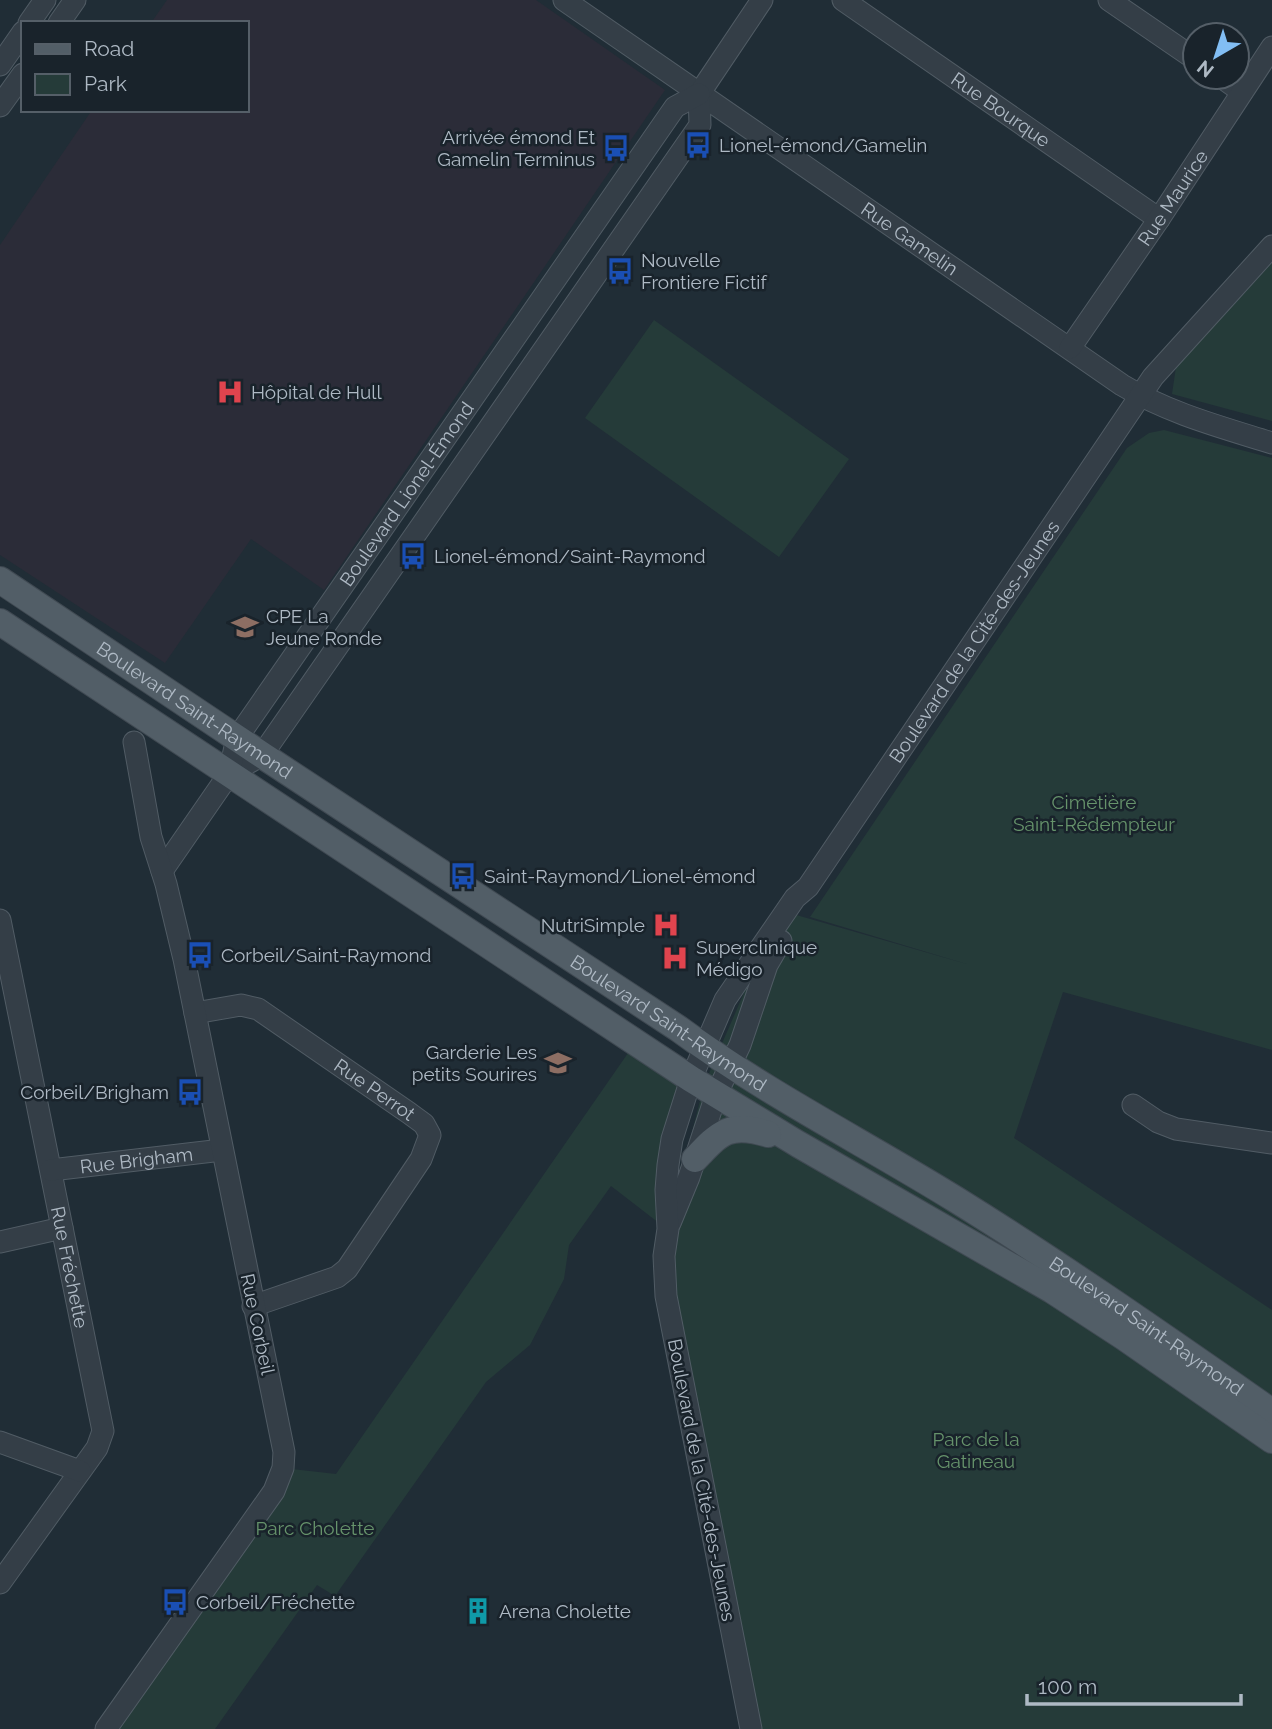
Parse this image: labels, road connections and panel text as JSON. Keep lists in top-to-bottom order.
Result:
{
  "streets": {
    "main road": ["Boulevard Saint-Raymond"],
    "street": [
      "Rue Bourque",
      "Rue Maurice",
      "Rue Gamelin",
      "Boulevard Lionel-Émond",
      "Boulevard de la Cité-des-Jeunes",
      "Rue Perrot",
      "Rue Brigham",
      "Rue Fréchette",
      "Rue Corbeil"
    ]
  },
  "crossings": [
    ["Rue Bourque", "Rue Maurice"],
    ["Rue Maurice", "Rue Gamelin"],
    ["Rue Gamelin", "Boulevard Lionel-Émond"],
    ["Rue Gamelin", "Boulevard de la Cité-des-Jeunes"],
    ["Boulevard Lionel-Émond", "Boulevard Saint-Raymond"],
    ["Boulevard de la Cité-des-Jeunes", "Boulevard Saint-Raymond"],
    ["Rue Perrot", "Rue Corbeil"],
    ["Rue Brigham", "Rue Fréchette"],
    ["Rue Brigham", "Rue Corbeil"]
  ],
  "parks": ["Cimetière Saint-Rédempteur", "Parc de la Gatineau", "Parc Cholette"],
  "places": {
    "bus stop": [
      "Lionel-émond/Gamelin",
      "Arrivée émond Et Gamelin Terminus",
      "Nouvelle Frontiere Fictif",
      "Lionel-émond/Saint-Raymond",
      "Saint-Raymond/Lionel-émond",
      "Corbeil/Saint-Raymond",
      "Corbeil/Brigham",
      "Corbeil/Fréchette"
    ],
    "hospital": ["Hôpital de Hull", "NutriSimple", "Superclinique Médigo"],
    "school or university": ["CPE La Jeune Ronde", "Garderie Les petits Sourires"],
    "building": ["Arena Cholette"]
  },
  "legend": ["Road", "Park"],
  "scale_bar": "100 m",
  "north": "bottom left"
}
